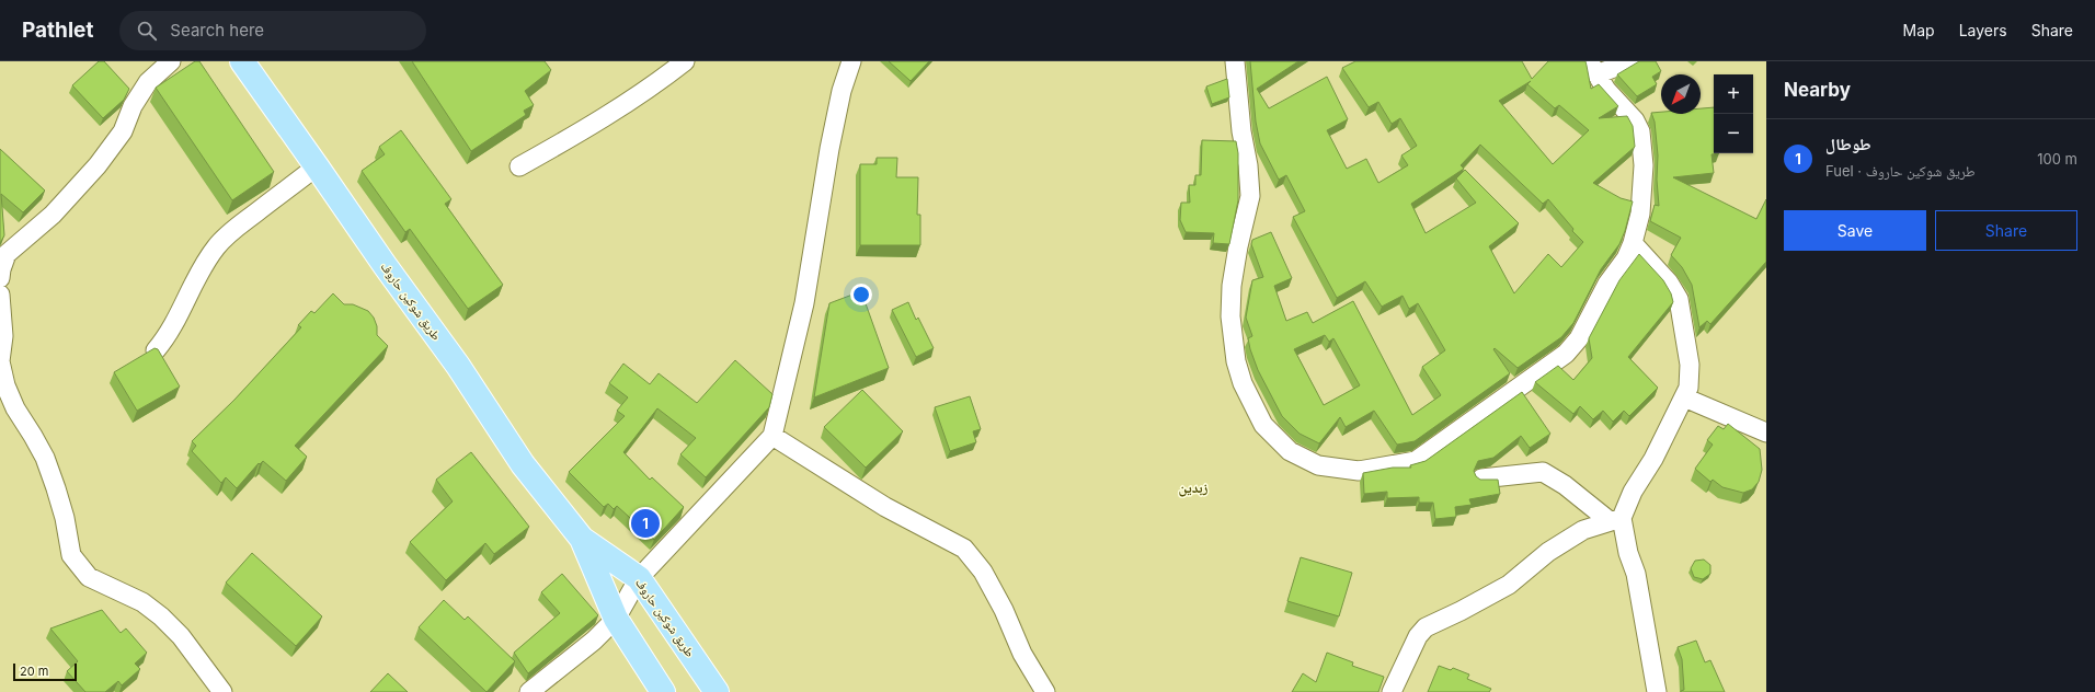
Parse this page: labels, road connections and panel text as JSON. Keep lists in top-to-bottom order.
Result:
{
  "streets": {
    "main road": ["طريق شوكين حاروف"]
  },
  "districts": ["زبدين"],
  "scale_bar": "20 m",
  "north": "bottom left",
  "page": {
    "header": "Pathlet",
    "search": "Search here",
    "nav": ["Map", "Layers", "Share"],
    "heading": "Nearby",
    "map_buttons": ["+", "−"],
    "list": [
      {
        "mark": "1",
        "name": "طوطال",
        "note": "Fuel · طريق شوكين حاروف",
        "value": "100 m"
      }
    ],
    "buttons": ["Save", "Share"],
    "pins": "1",
    "scale": "20 m"
  }
}
